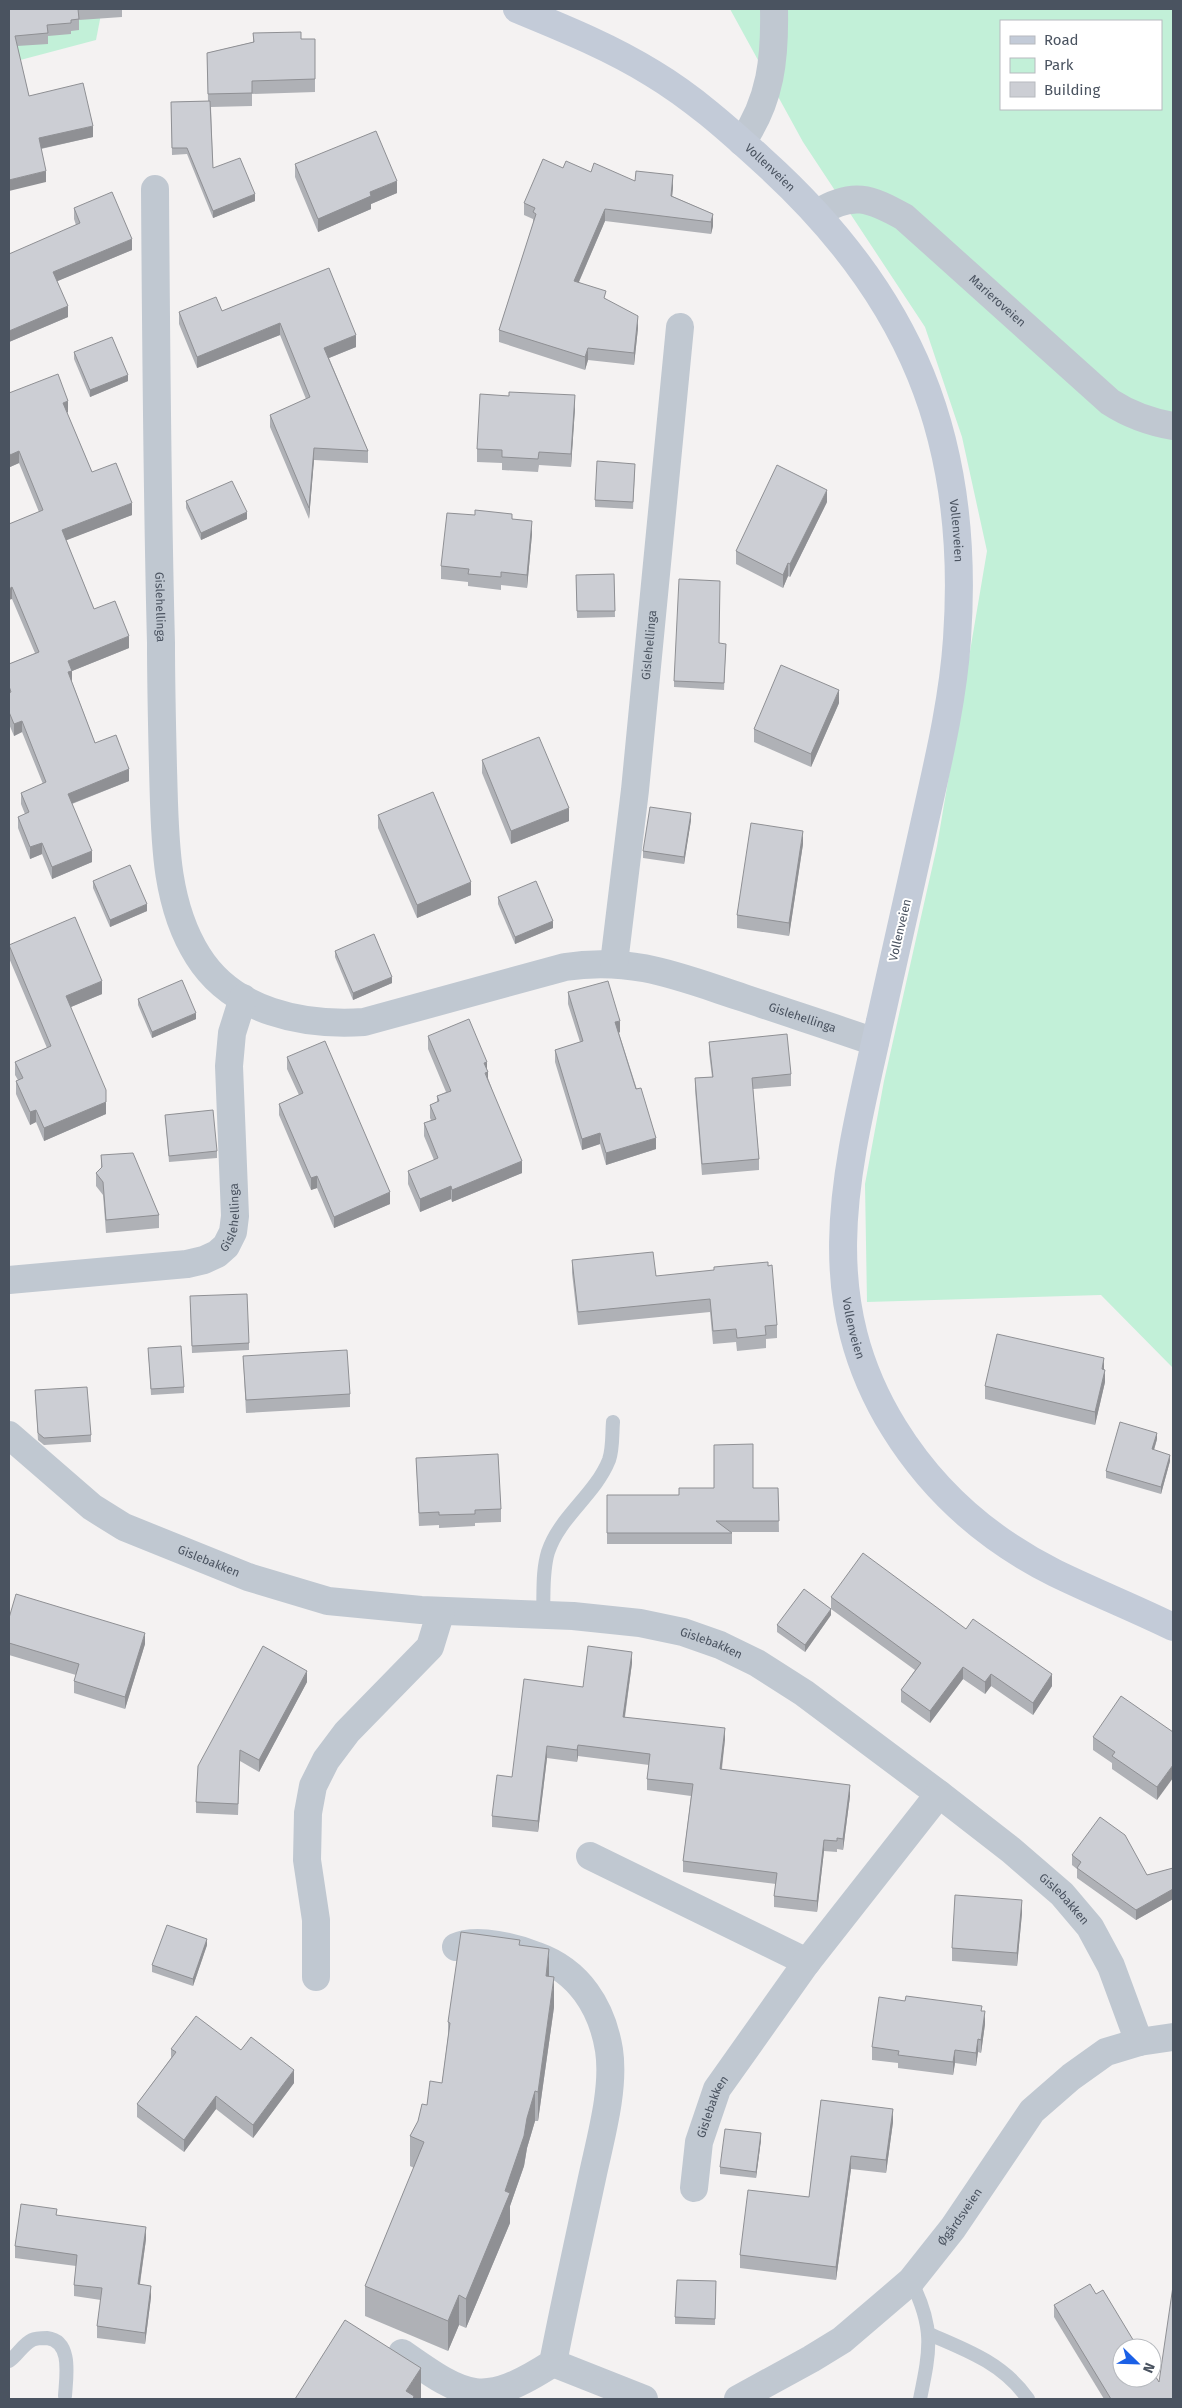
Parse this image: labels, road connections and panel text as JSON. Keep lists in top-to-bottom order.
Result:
{
  "streets": {
    "main road": ["Vollenveien"],
    "street": [
      "Marieroveien",
      "Gislehellinga",
      "Gislebakken",
      "Øgårdsveien"
    ]
  },
  "crossings": [
    ["Vollenveien", "Marieroveien"],
    ["Vollenveien", "Gislehellinga"],
    ["Gislebakken", "Øgårdsveien"]
  ],
  "legend": ["Road", "Park", "Building"],
  "north": "bottom right"
}
